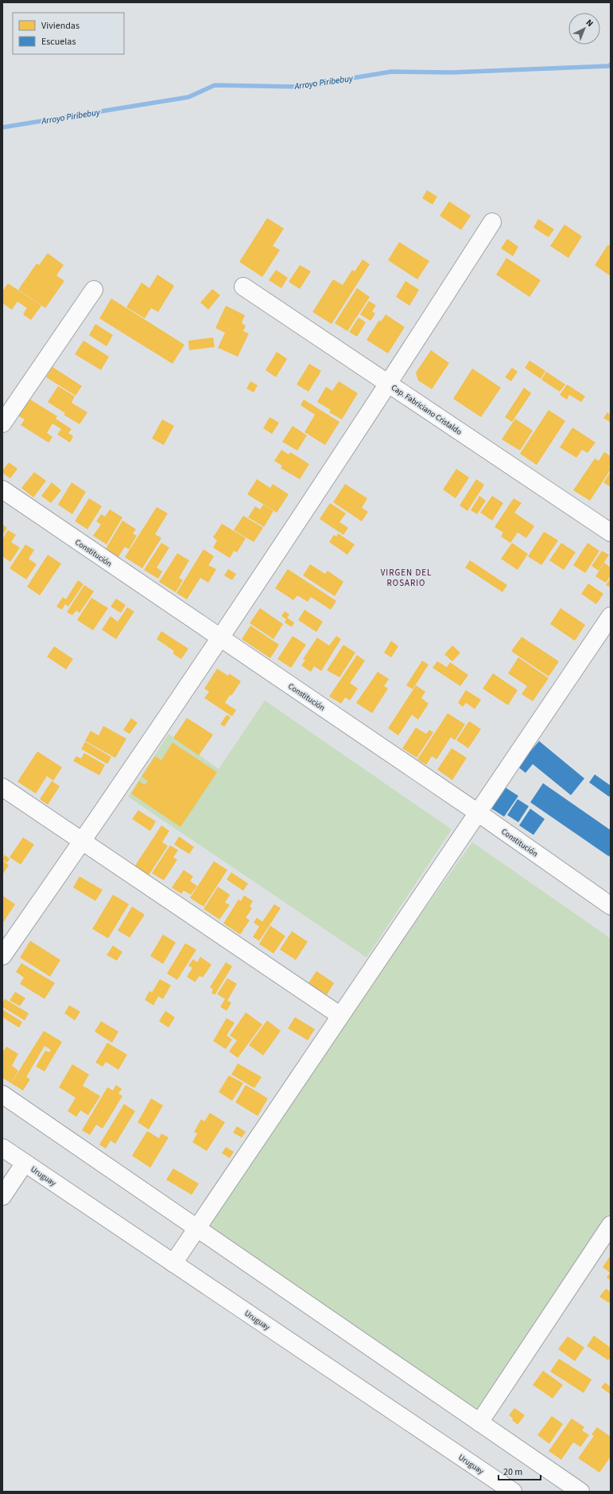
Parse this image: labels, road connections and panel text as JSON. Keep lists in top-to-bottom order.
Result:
{
  "streets": {
    "street": ["Cap. Fabriciano Cristaldo", "Constitución", "Uruguay"]
  },
  "districts": ["VIRGEN DEL ROSARIO"],
  "water": ["Arroyo Piribebuy"],
  "legend": ["Viviendas", "Escuelas"],
  "scale_bar": "20 m",
  "north": "top right"
}
